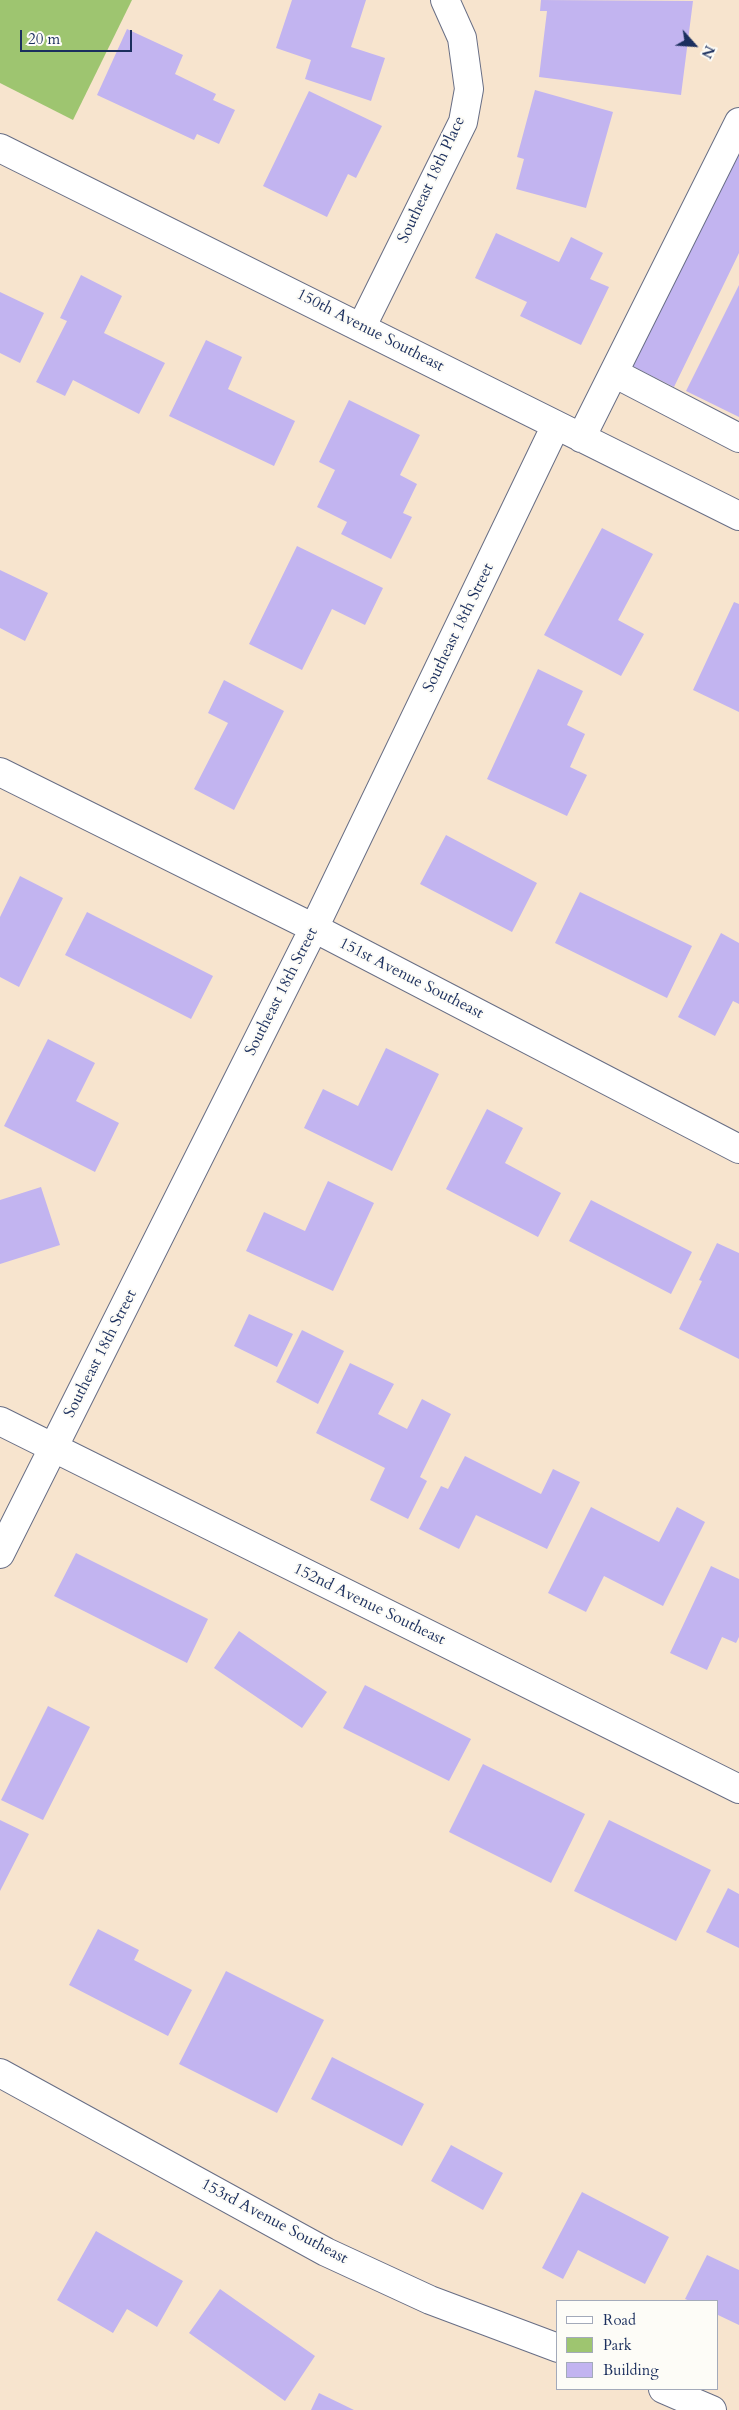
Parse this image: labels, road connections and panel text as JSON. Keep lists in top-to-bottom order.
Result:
{
  "streets": {
    "street": [
      "Southeast 18th Place",
      "150th Avenue Southeast",
      "Southeast 18th Street",
      "151st Avenue Southeast",
      "152nd Avenue Southeast",
      "153rd Avenue Southeast"
    ]
  },
  "crossings": [
    ["Southeast 18th Place", "150th Avenue Southeast"],
    ["150th Avenue Southeast", "Southeast 18th Street"],
    ["Southeast 18th Street", "151st Avenue Southeast"],
    ["Southeast 18th Street", "152nd Avenue Southeast"]
  ],
  "legend": ["Road", "Park", "Building"],
  "scale_bar": "20 m",
  "north": "bottom right"
}
